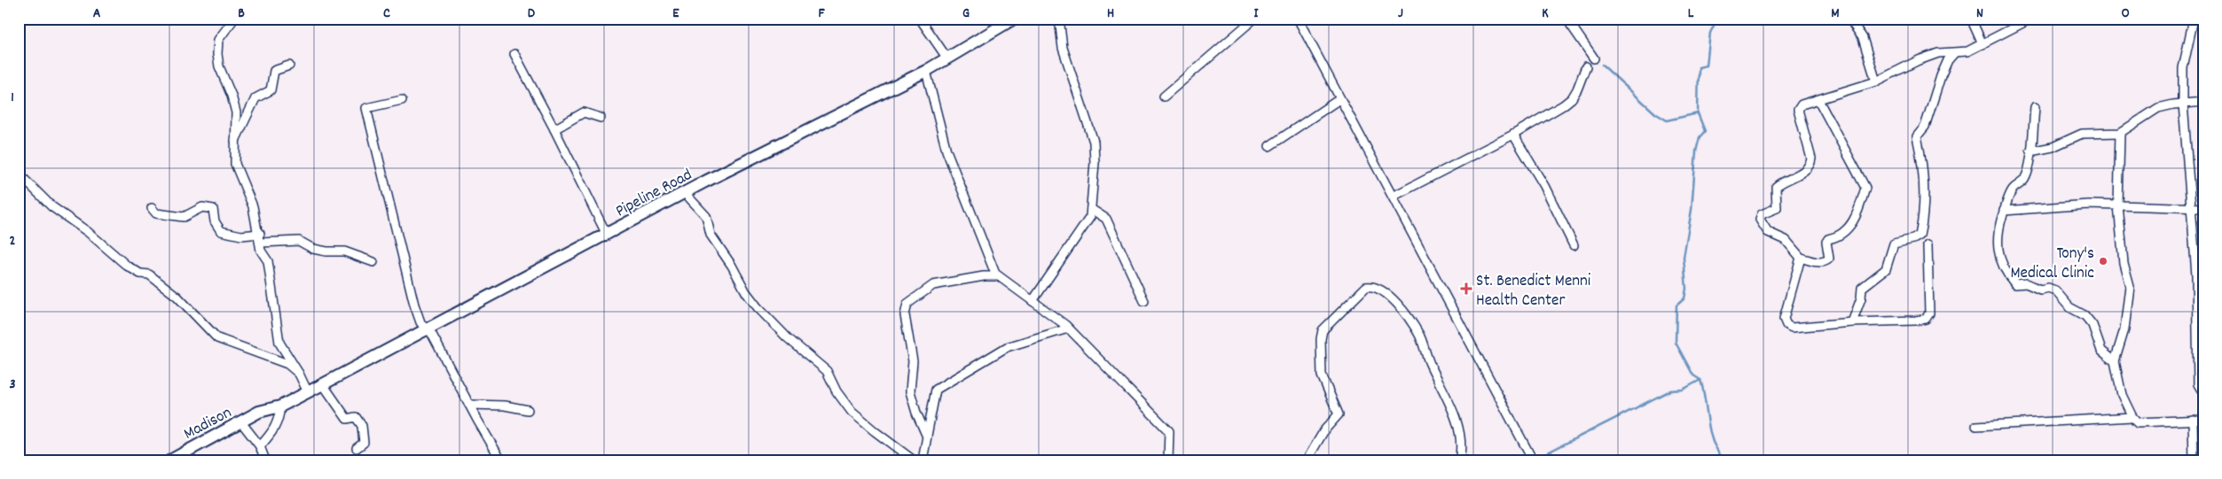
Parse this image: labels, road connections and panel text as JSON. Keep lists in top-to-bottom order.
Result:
{
  "streets": {
    "street": ["Pipeline Road", "Madison"]
  },
  "crossings": [
    ["Pipeline Road", "Madison"]
  ],
  "places": {
    "other": ["Tony's Medical Clinic"],
    "health": ["St. Benedict Menni Health Center"]
  },
  "grid": {
    "columns": [
      "A",
      "B",
      "C",
      "D",
      "E",
      "F",
      "G",
      "H",
      "I",
      "J",
      "K",
      "L",
      "M",
      "N",
      "O"
    ],
    "rows": ["1", "2", "3"]
  }
}
